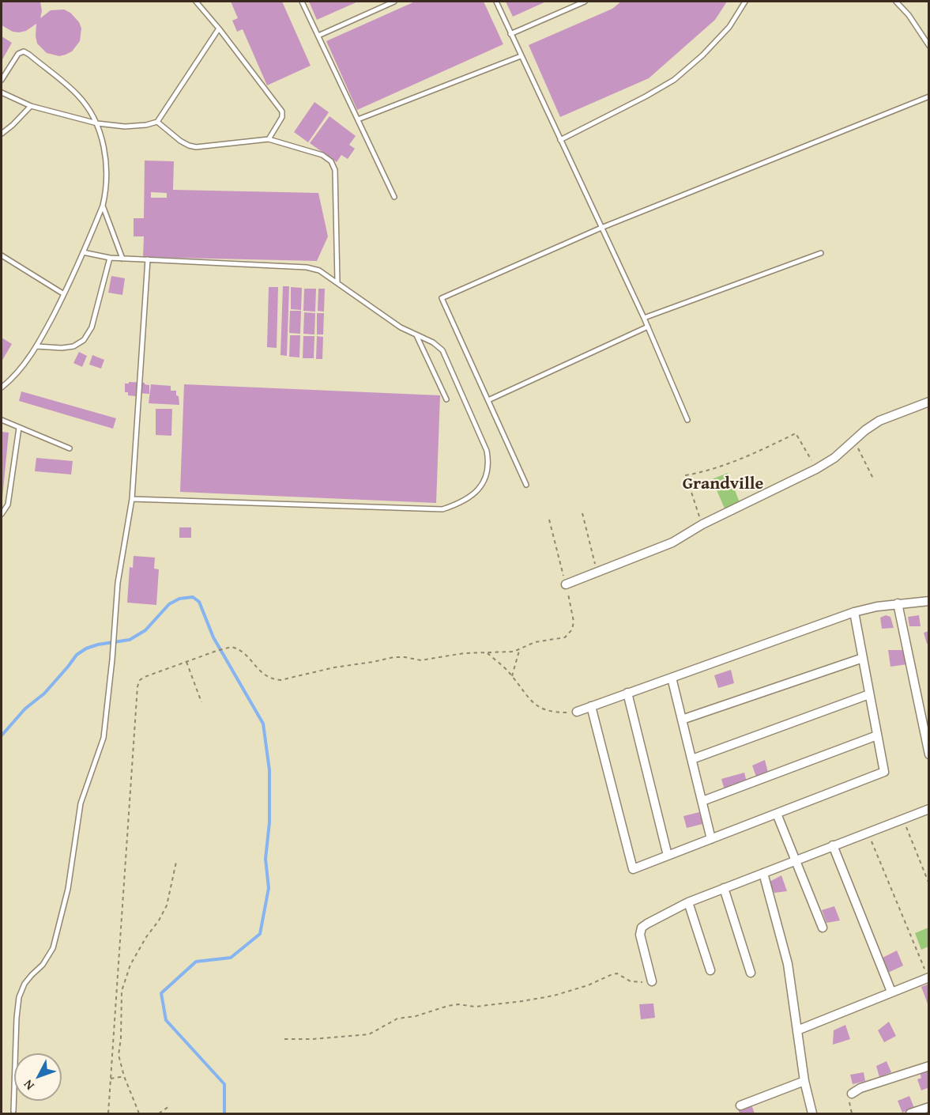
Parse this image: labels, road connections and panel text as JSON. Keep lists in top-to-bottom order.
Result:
{
  "districts": ["Grandville"],
  "north": "bottom left"
}
